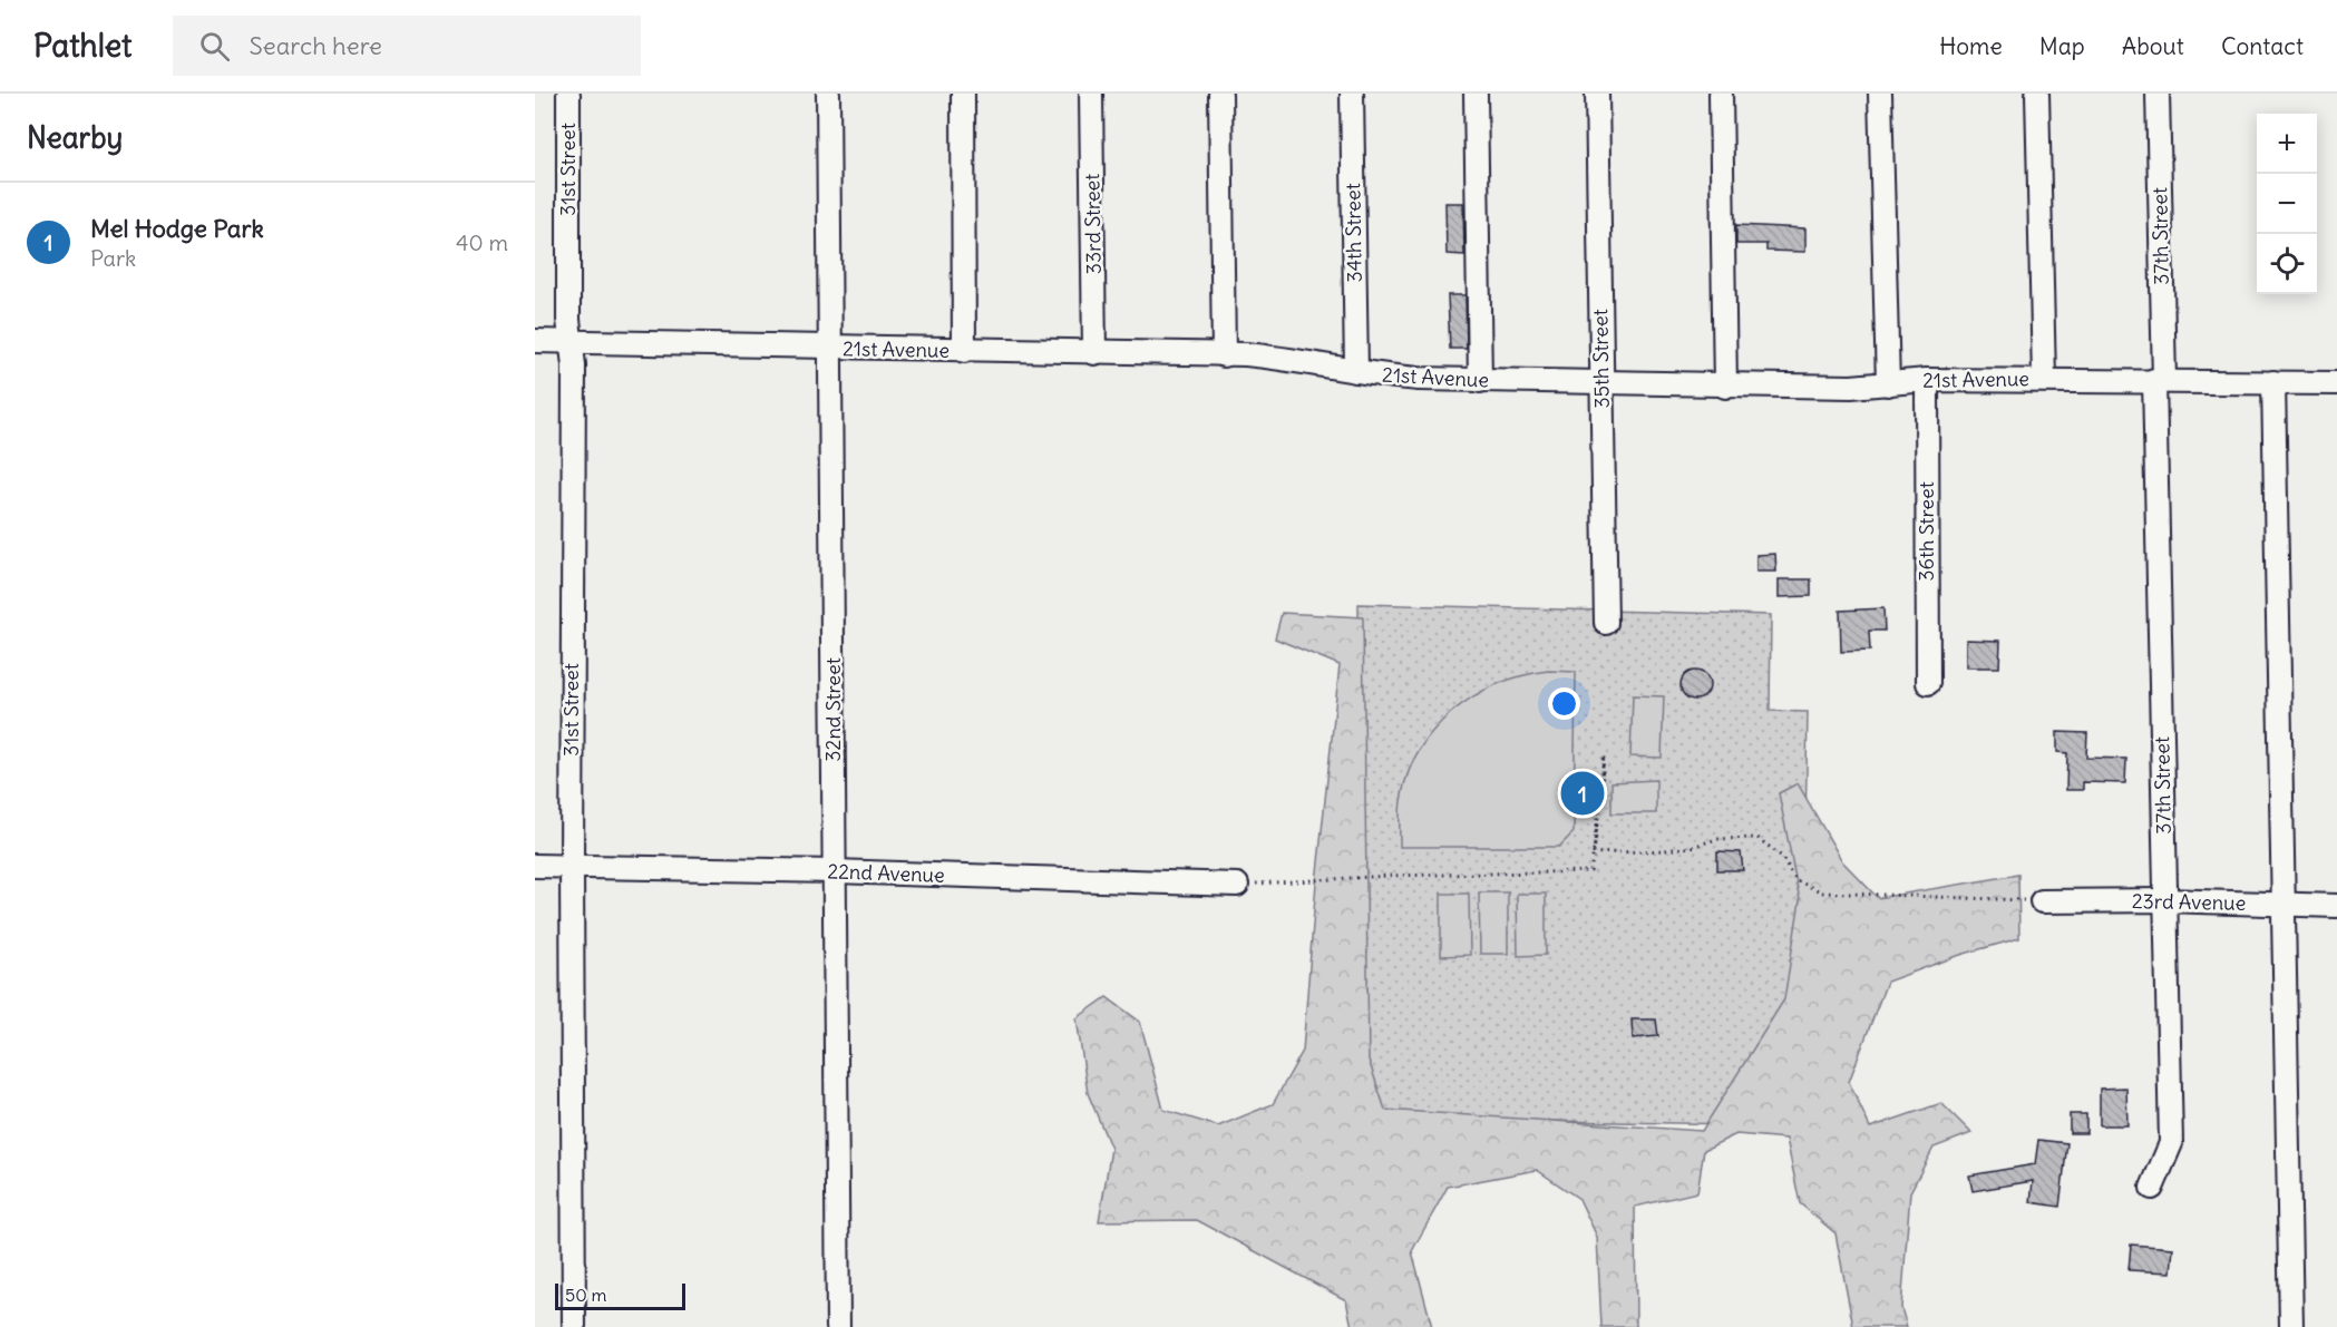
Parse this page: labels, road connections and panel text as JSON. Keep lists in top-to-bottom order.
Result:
{
  "streets": {
    "street": [
      "31st Street",
      "33rd Street",
      "34th Street",
      "37th Street",
      "21st Avenue",
      "35th Street",
      "36th Street",
      "32nd Street",
      "22nd Avenue",
      "23rd Avenue"
    ]
  },
  "crossings": [
    ["31st Street", "21st Avenue"],
    ["31st Street", "22nd Avenue"],
    ["33rd Street", "21st Avenue"],
    ["34th Street", "21st Avenue"],
    ["37th Street", "21st Avenue"],
    ["37th Street", "23rd Avenue"],
    ["21st Avenue", "35th Street"],
    ["21st Avenue", "36th Street"],
    ["21st Avenue", "32nd Street"],
    ["32nd Street", "22nd Avenue"]
  ],
  "scale_bar": "50 m",
  "page": {
    "header": "Pathlet",
    "search": "Search here",
    "nav": [
      "Home",
      "Map",
      "About",
      "Contact"
    ],
    "heading": "Nearby",
    "map_buttons": ["+", "−"],
    "list": [
      {
        "mark": "1",
        "name": "Mel Hodge Park",
        "note": "Park",
        "value": "40 m"
      }
    ],
    "pins": "1",
    "scale": "50 m"
  }
}
